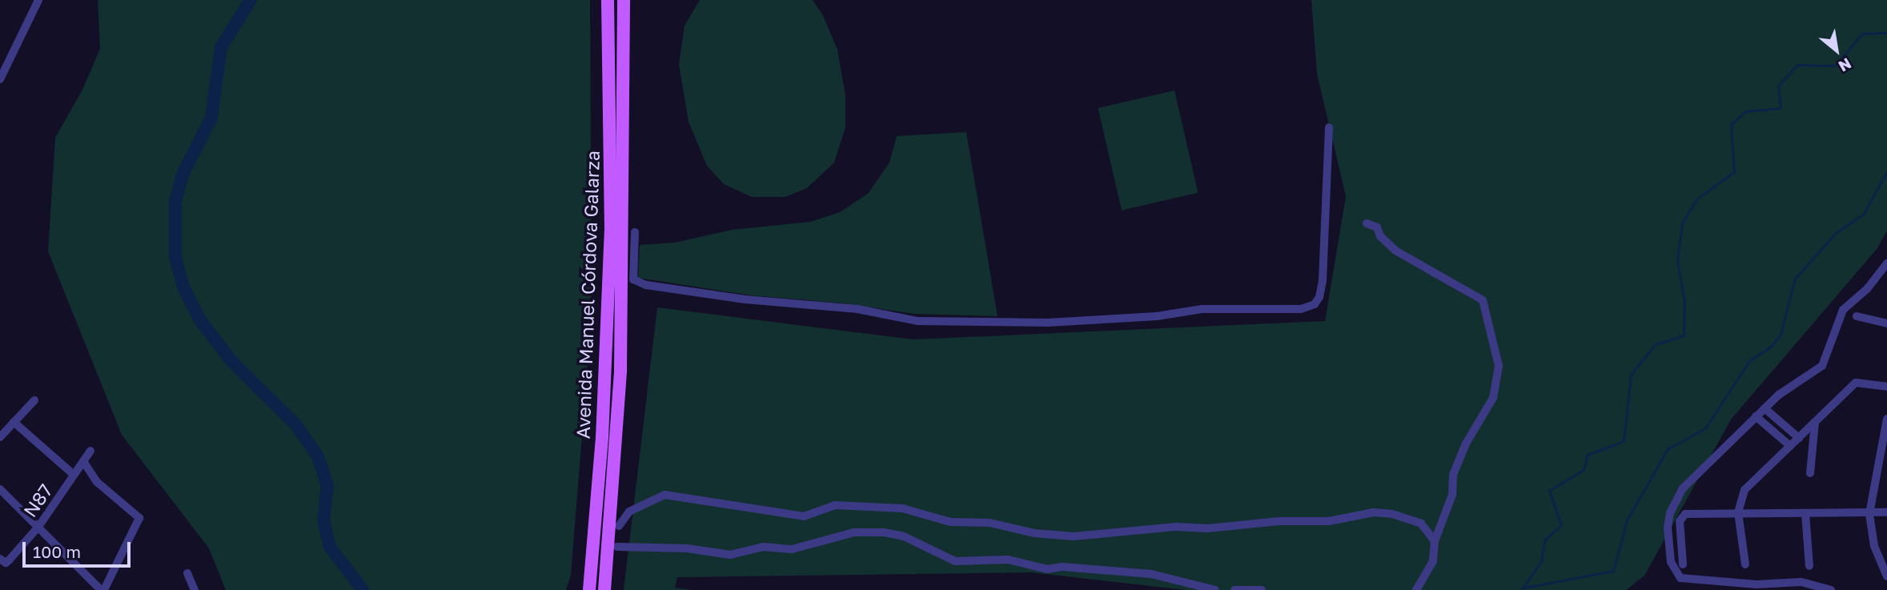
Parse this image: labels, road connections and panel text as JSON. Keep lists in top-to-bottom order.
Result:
{
  "streets": {
    "main road": ["Avenida Manuel Córdova Galarza"],
    "street": ["N87"]
  },
  "scale_bar": "100 m",
  "north": "bottom right"
}
